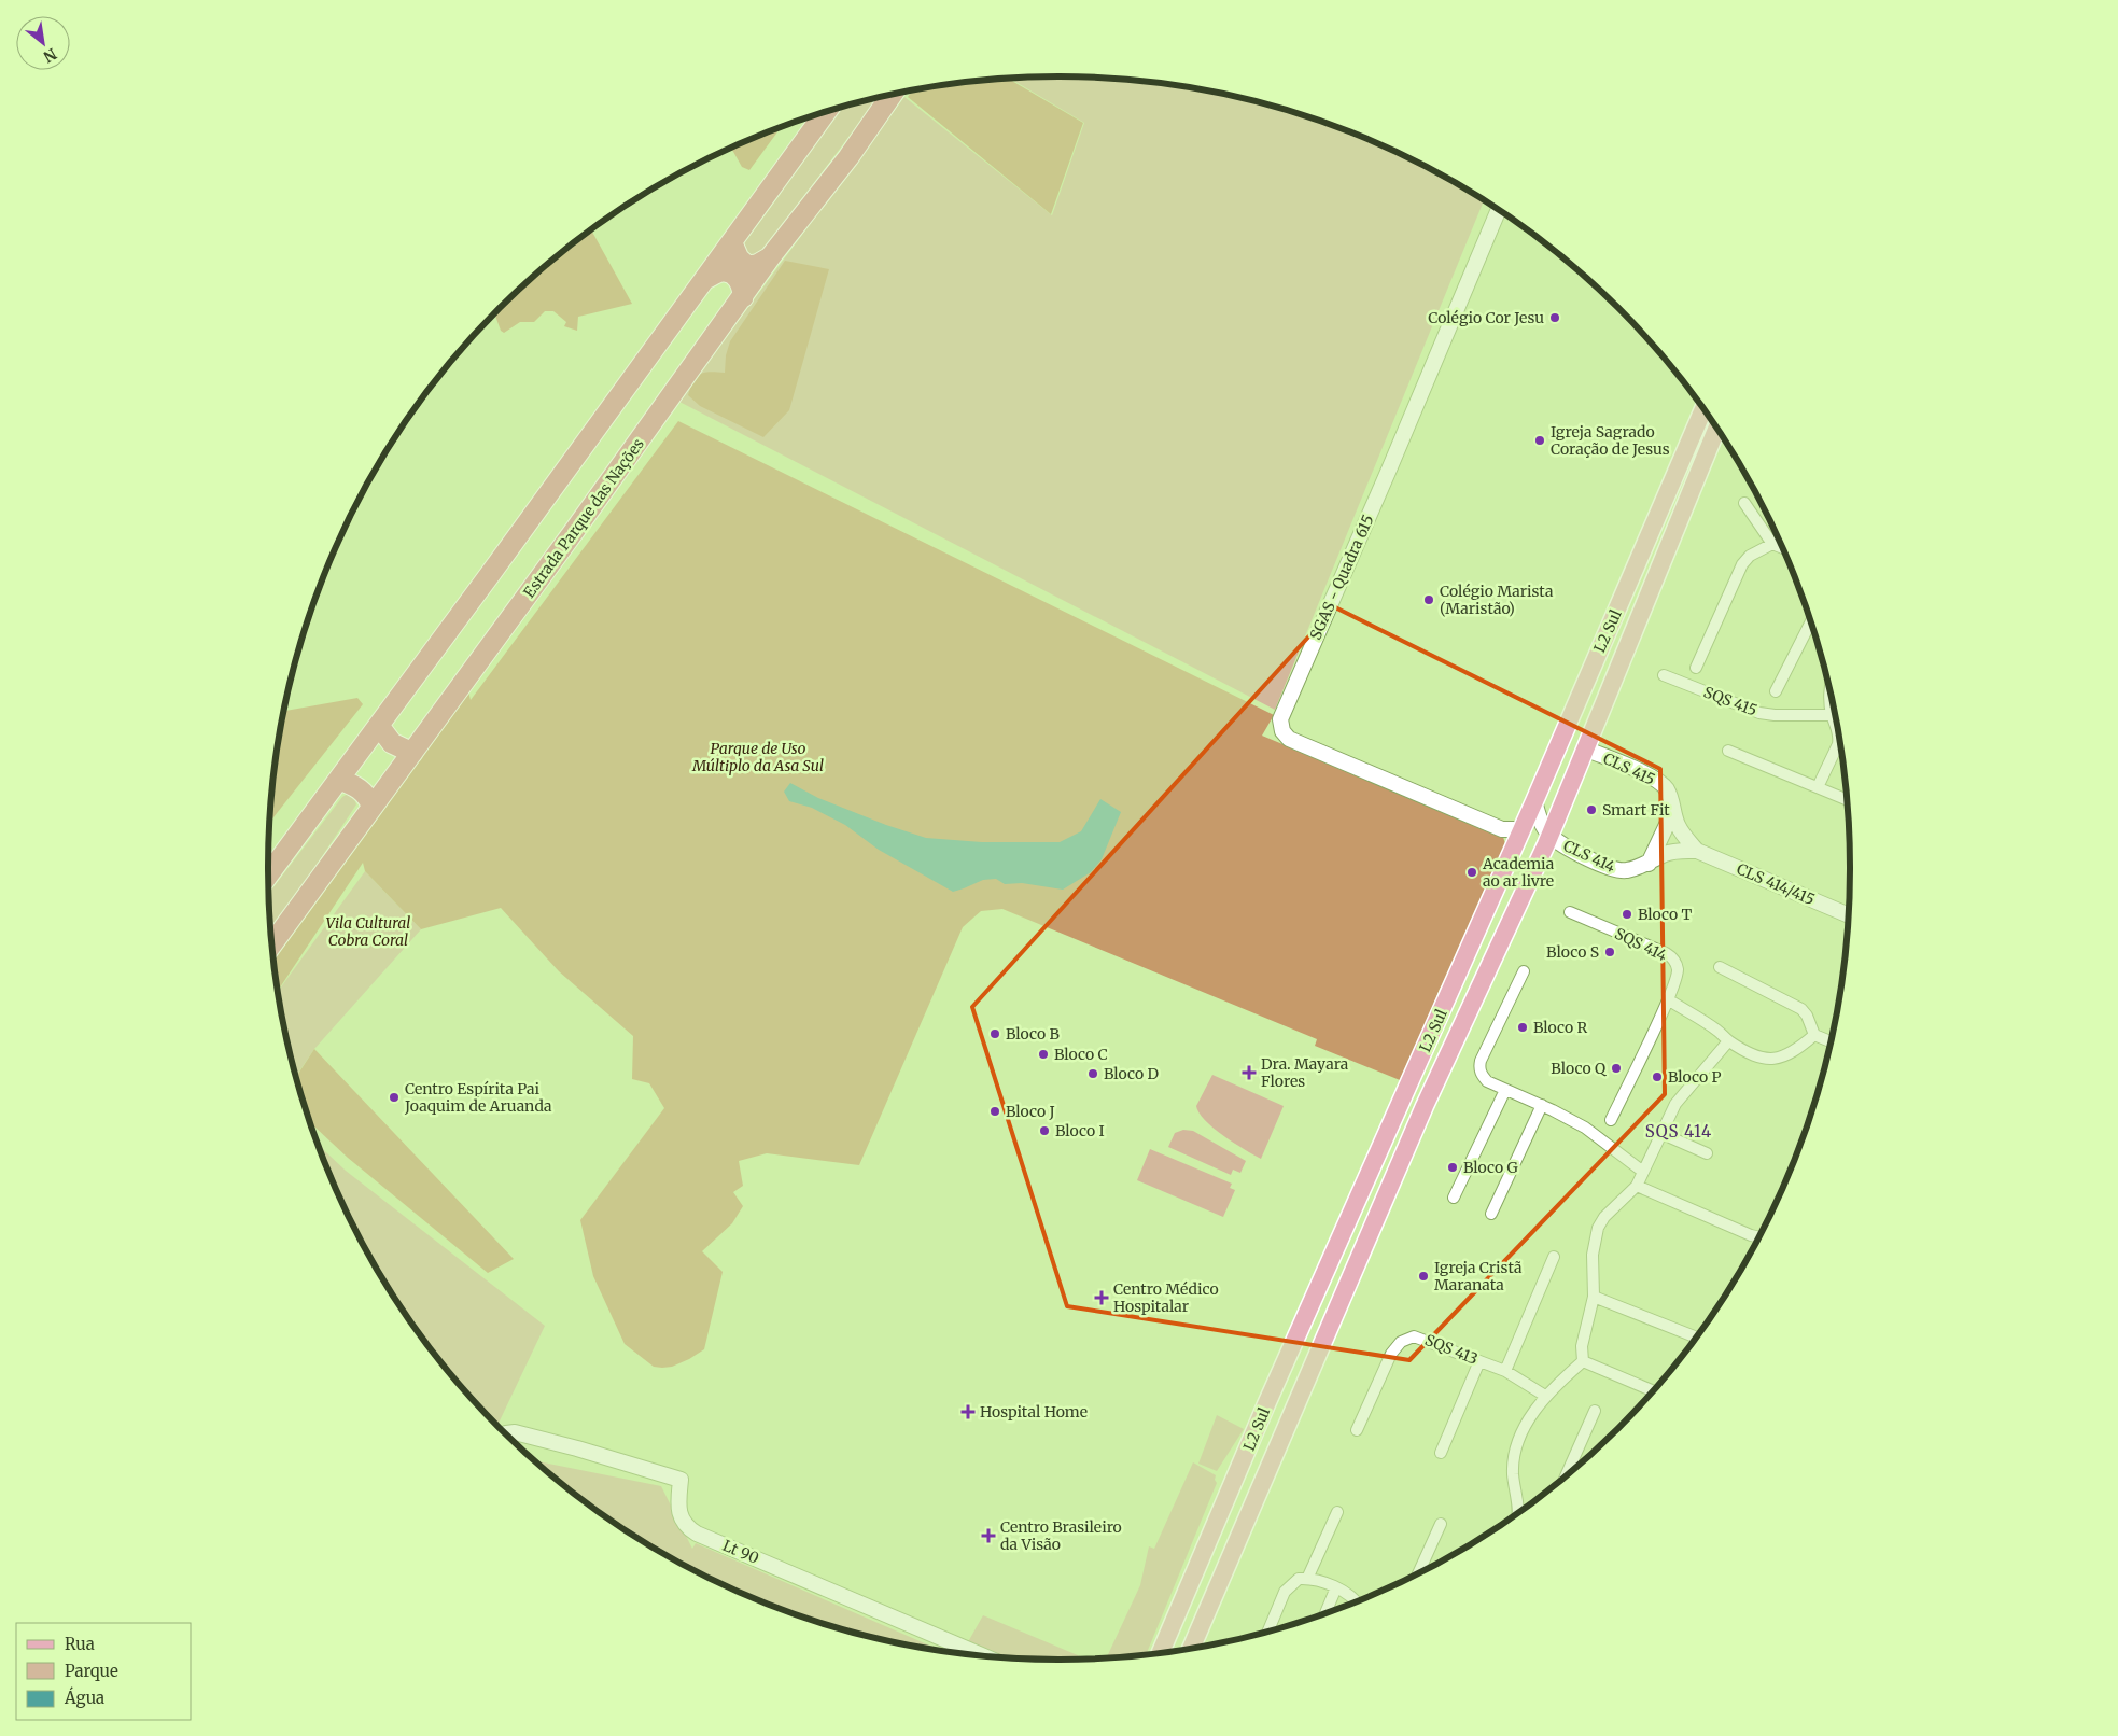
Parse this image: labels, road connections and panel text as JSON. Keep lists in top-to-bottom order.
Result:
{
  "streets": {
    "highway": ["Estrada Parque das Nações"],
    "main road": ["L2 Sul"],
    "street": [
      "SGAS - Quadra 615",
      "SQS 415",
      "CLS 415",
      "CLS 414",
      "CLS 414/415",
      "SQS 414",
      "SQS 413",
      "Lt 90"
    ]
  },
  "crossings": [
    ["SGAS - Quadra 615", "L2 Sul"],
    ["L2 Sul", "CLS 415"],
    ["L2 Sul", "CLS 414"],
    ["CLS 415", "CLS 414"],
    ["CLS 415", "CLS 414/415"],
    ["CLS 414", "CLS 414/415"]
  ],
  "districts": ["SQS 414"],
  "parks": ["Parque de Uso Múltiplo da Asa Sul", "Vila Cultural Cobra Coral"],
  "places": {
    "other": [
      "Colégio Cor Jesu",
      "Igreja Sagrado Coração de Jesus",
      "Colégio Marista (Maristão)",
      "Smart Fit",
      "Academia ao ar livre",
      "Bloco T",
      "Bloco S",
      "Bloco R",
      "Bloco B",
      "Bloco C",
      "Bloco Q",
      "Bloco D",
      "Bloco P",
      "Centro Espírita Pai Joaquim de Aruanda",
      "Bloco J",
      "Bloco I",
      "Bloco G",
      "Igreja Cristã Maranata"
    ],
    "health": [
      "Dra. Mayara Flores",
      "Centro Médico Hospitalar",
      "Hospital Home",
      "Centro Brasileiro da Visão"
    ]
  },
  "legend": ["Rua", "Parque", "Água"],
  "north": "bottom right"
}
